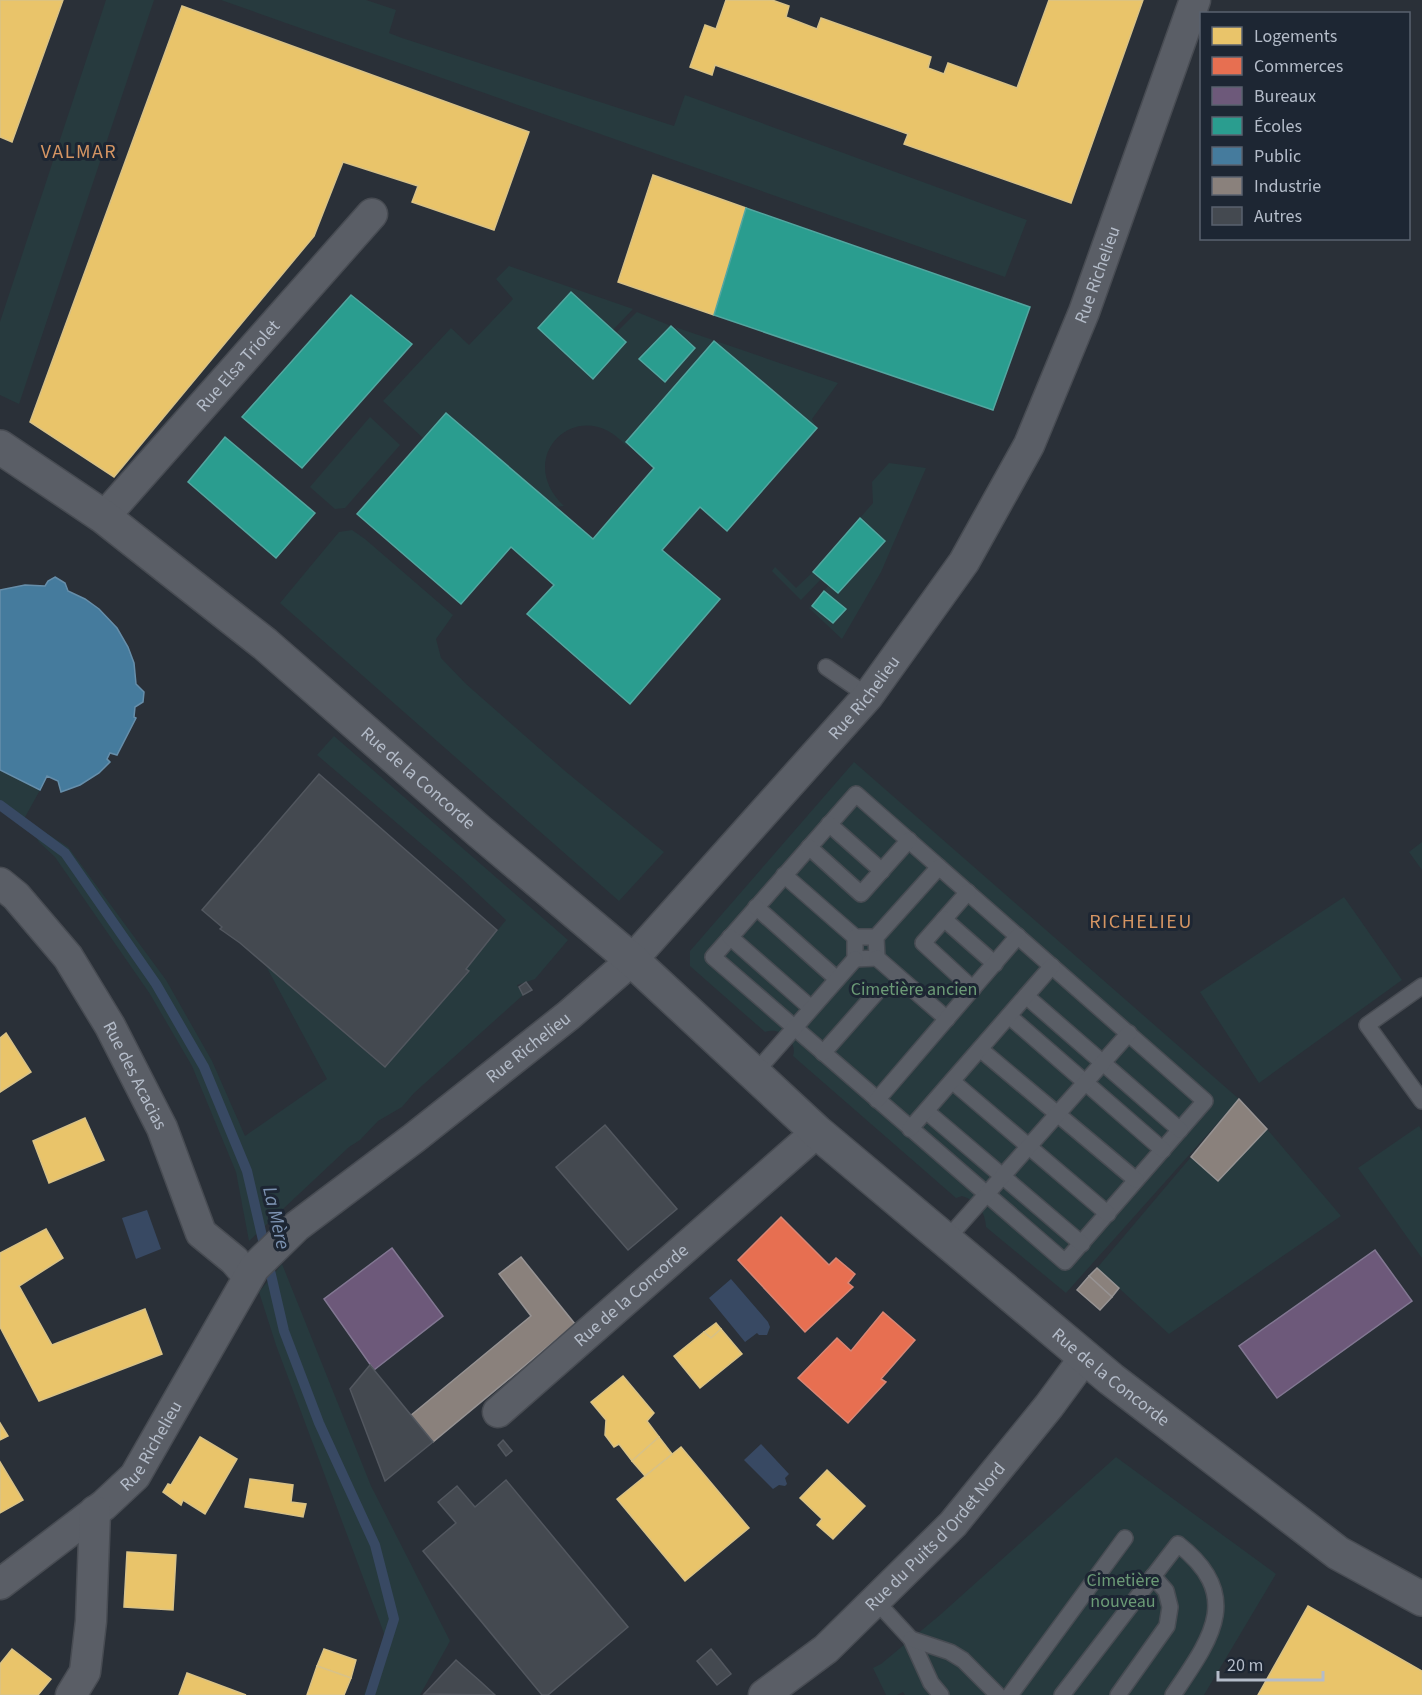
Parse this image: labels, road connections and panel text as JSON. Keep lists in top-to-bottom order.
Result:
{
  "streets": {
    "street": [
      "Rue Richelieu",
      "Rue Elsa Triolet",
      "Rue de la Concorde",
      "Rue des Acacias",
      "Rue du Puits d'Ordet Nord"
    ]
  },
  "crossings": [
    ["Rue Richelieu", "Rue de la Concorde"],
    ["Rue Richelieu", "Rue des Acacias"],
    ["Rue Elsa Triolet", "Rue de la Concorde"],
    ["Rue de la Concorde", "Rue du Puits d'Ordet Nord"]
  ],
  "districts": ["VALMAR", "RICHELIEU"],
  "water": ["La Mère"],
  "parks": ["Cimetière ancien", "Cimetière nouveau"],
  "legend": [
    "Logements",
    "Commerces",
    "Bureaux",
    "Écoles",
    "Public",
    "Industrie",
    "Autres"
  ],
  "scale_bar": "20 m"
}
